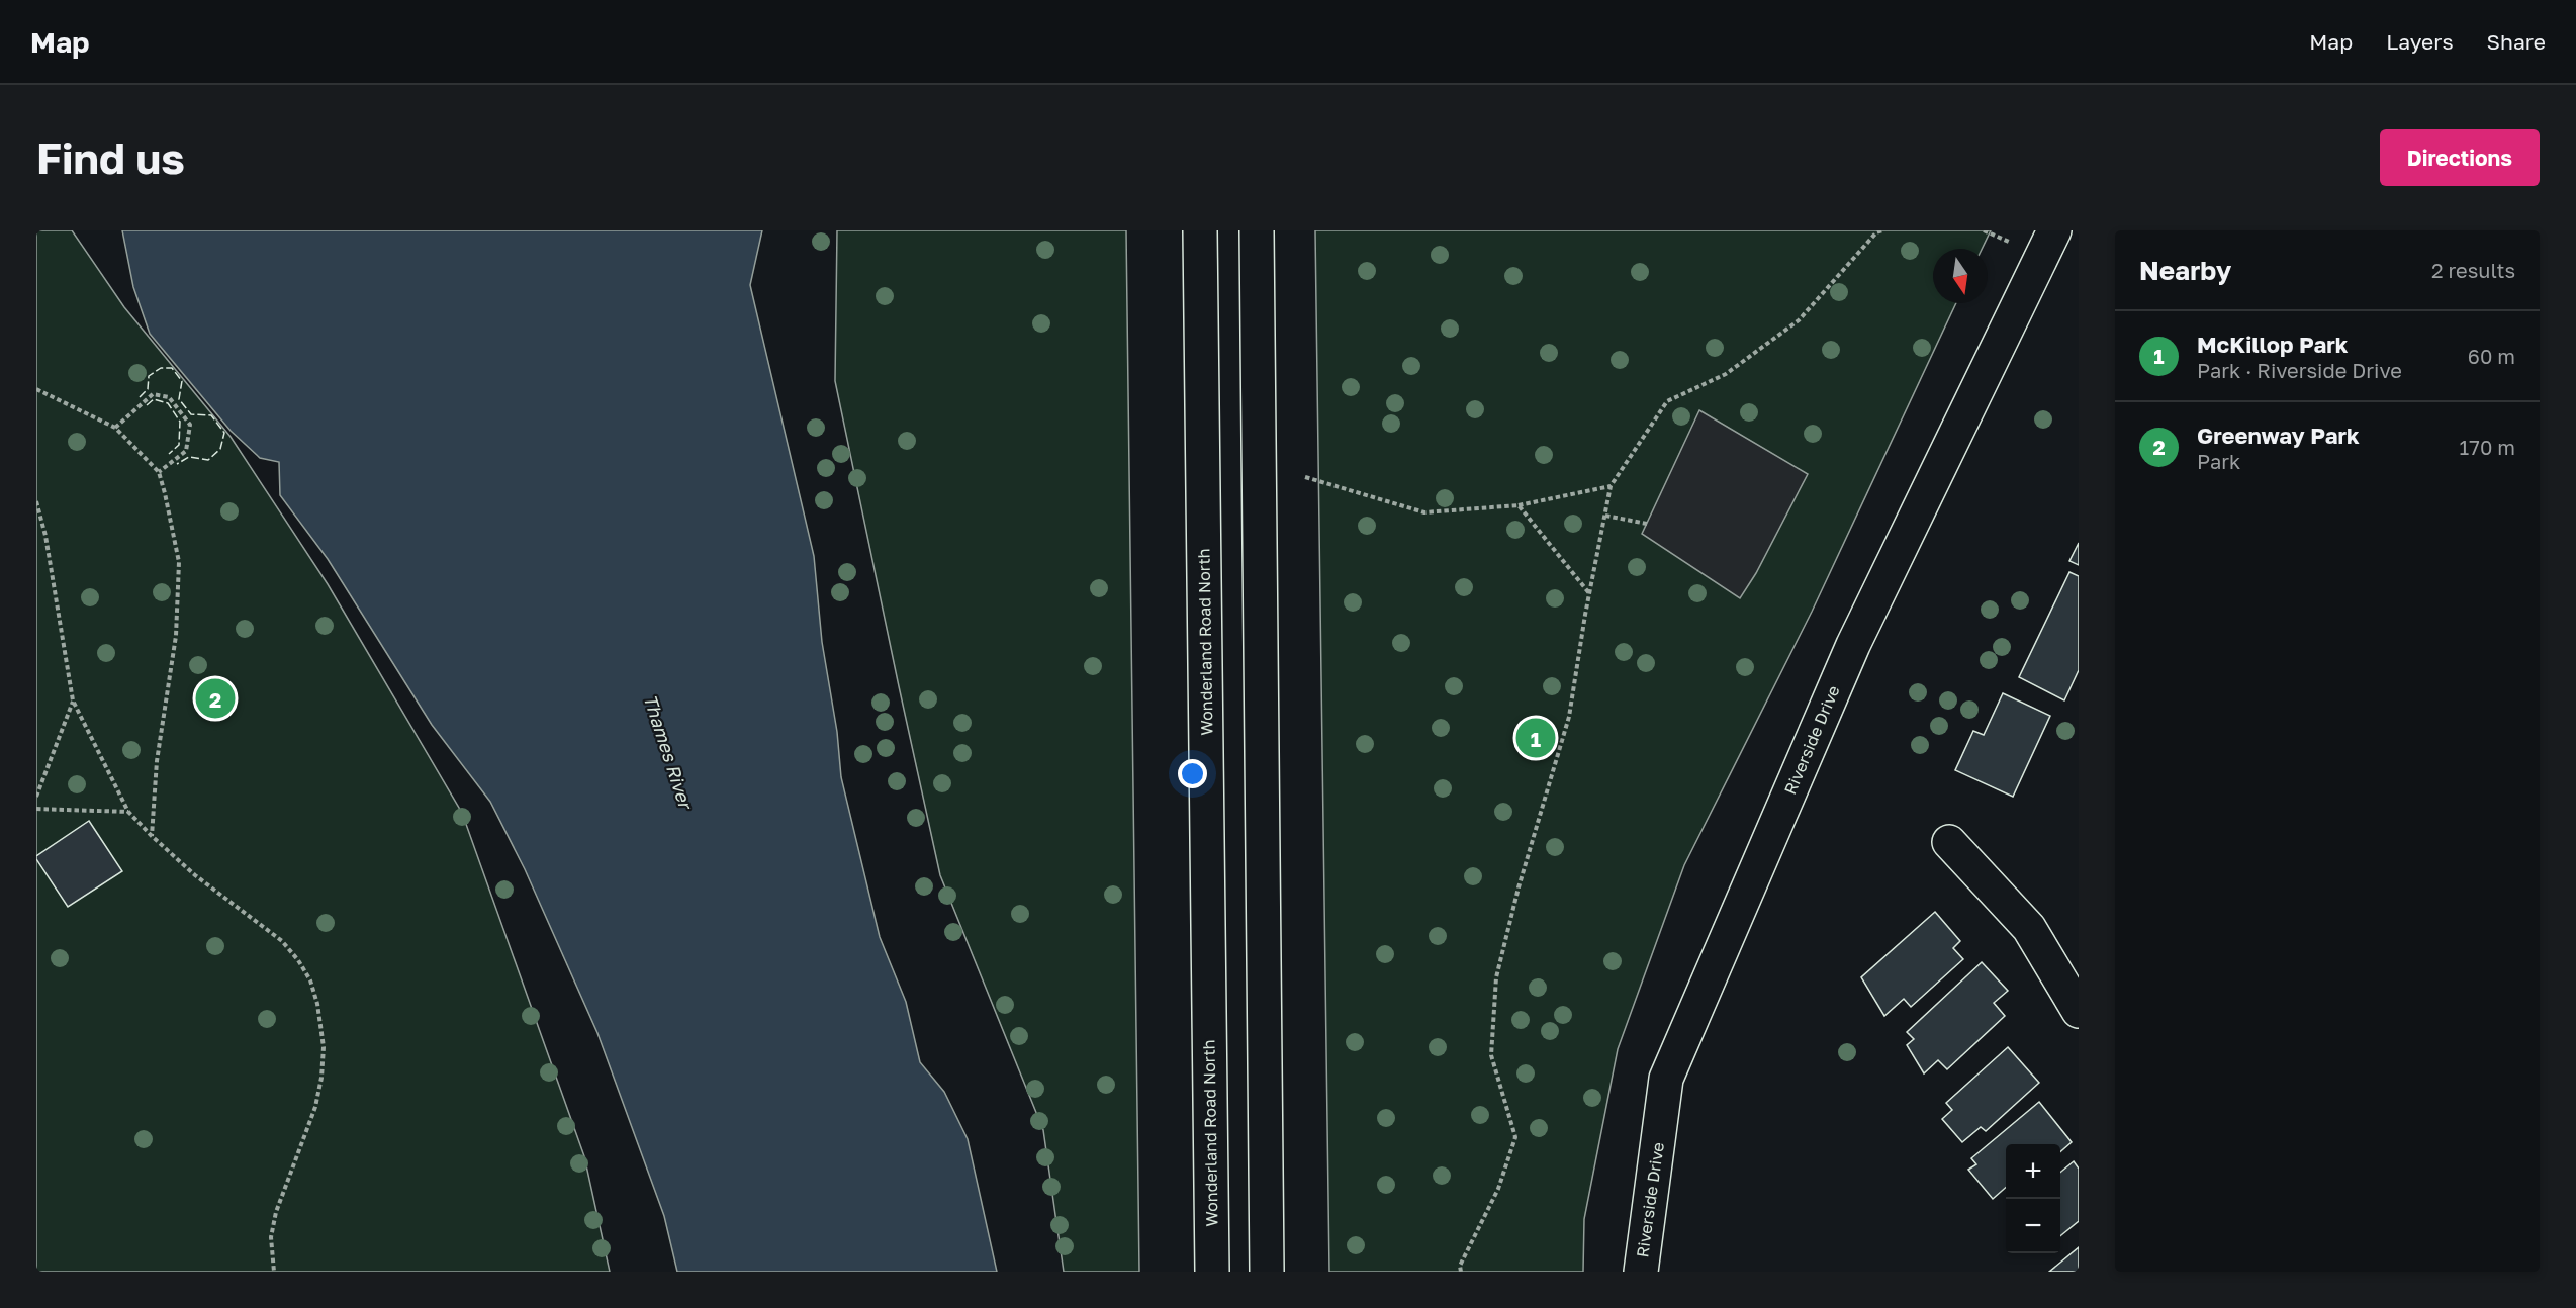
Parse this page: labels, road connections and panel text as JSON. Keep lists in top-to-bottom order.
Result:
{
  "streets": {
    "main road": ["Wonderland Road North", "Riverside Drive"]
  },
  "water": ["Thames River"],
  "north": "bottom",
  "page": {
    "header": "Map",
    "nav": ["Map", "Layers", "Share"],
    "buttons": "Directions",
    "title": "Find us",
    "heading": ["Nearby", "2 results"],
    "list": [
      {
        "mark": "1",
        "name": "McKillop Park",
        "note": "Park · Riverside Drive",
        "value": "60 m"
      },
      {
        "mark": "2",
        "name": "Greenway Park",
        "note": "Park",
        "value": "170 m"
      }
    ],
    "pins": ["2", "1"],
    "map_buttons": ["+", "−"]
  }
}
